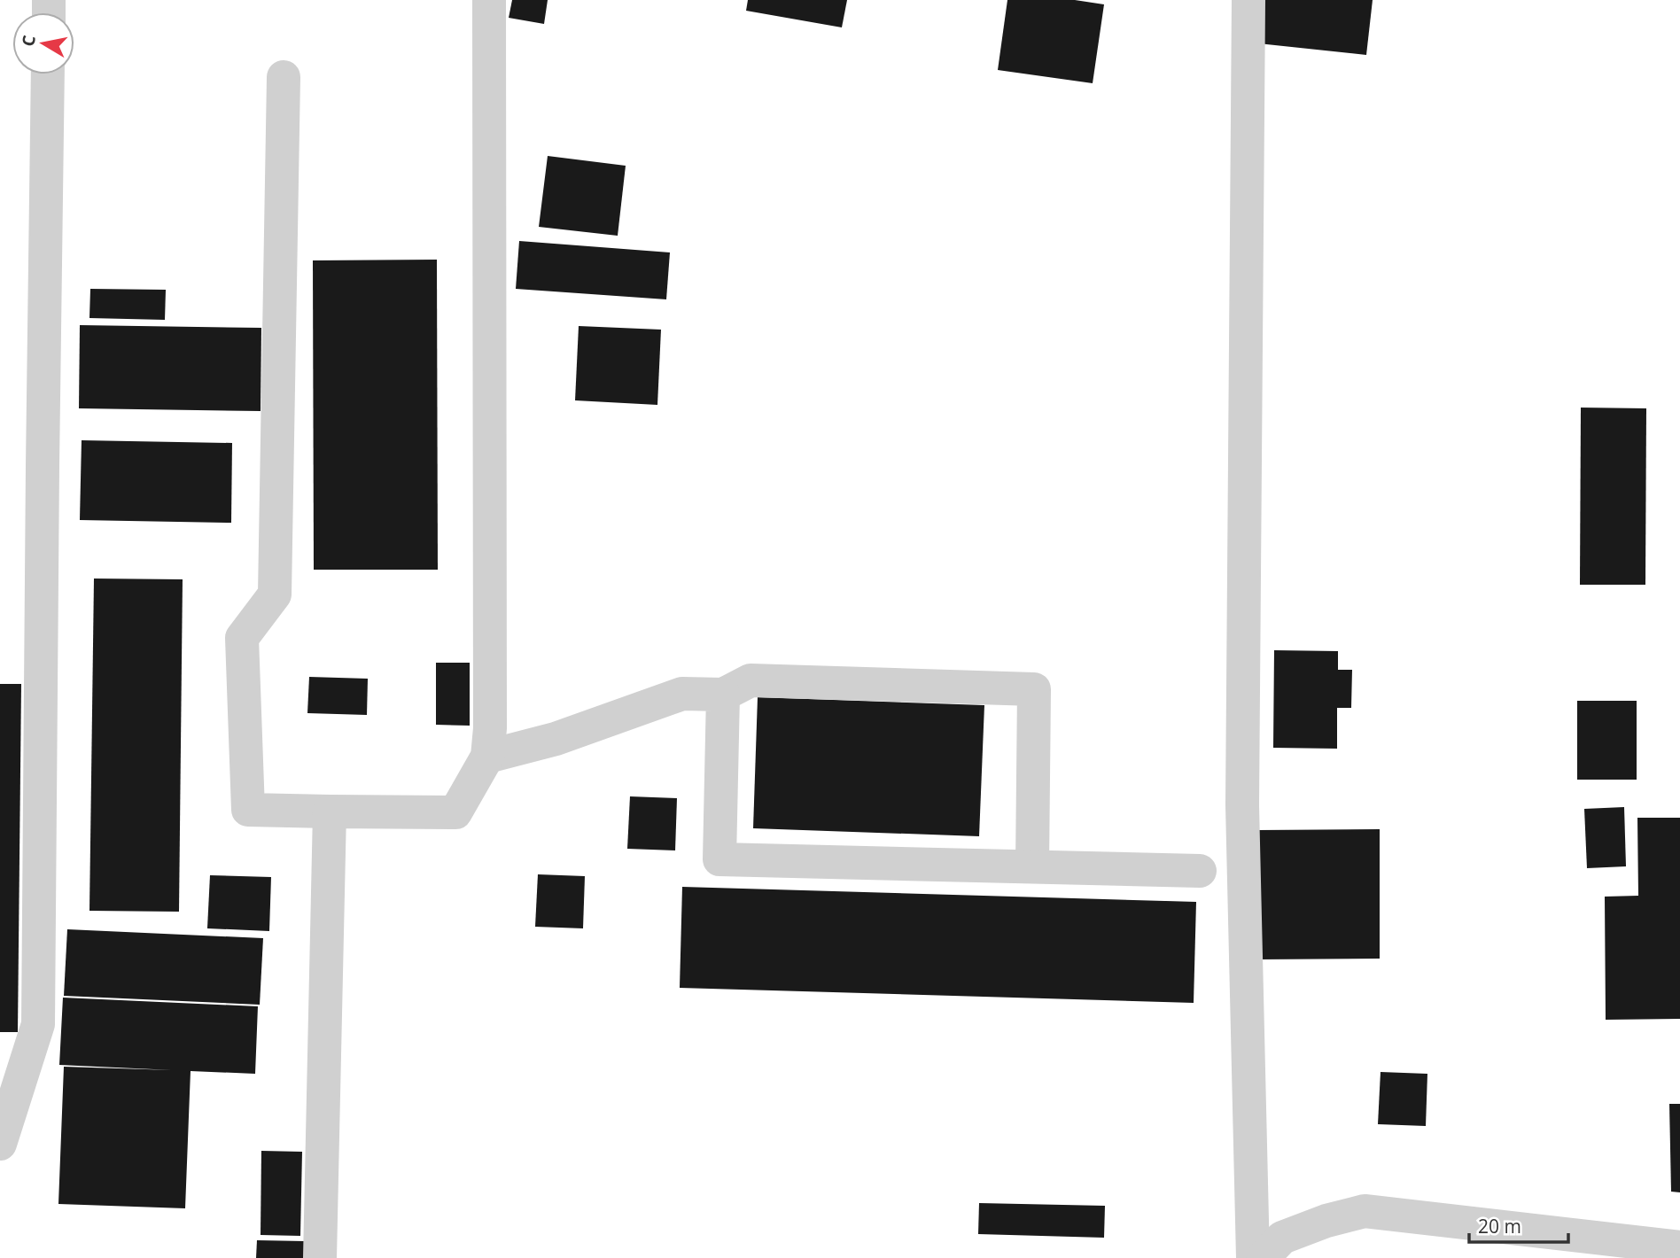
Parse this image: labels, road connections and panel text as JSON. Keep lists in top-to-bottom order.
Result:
{
  "scale_bar": "20 m",
  "north": "left"
}
